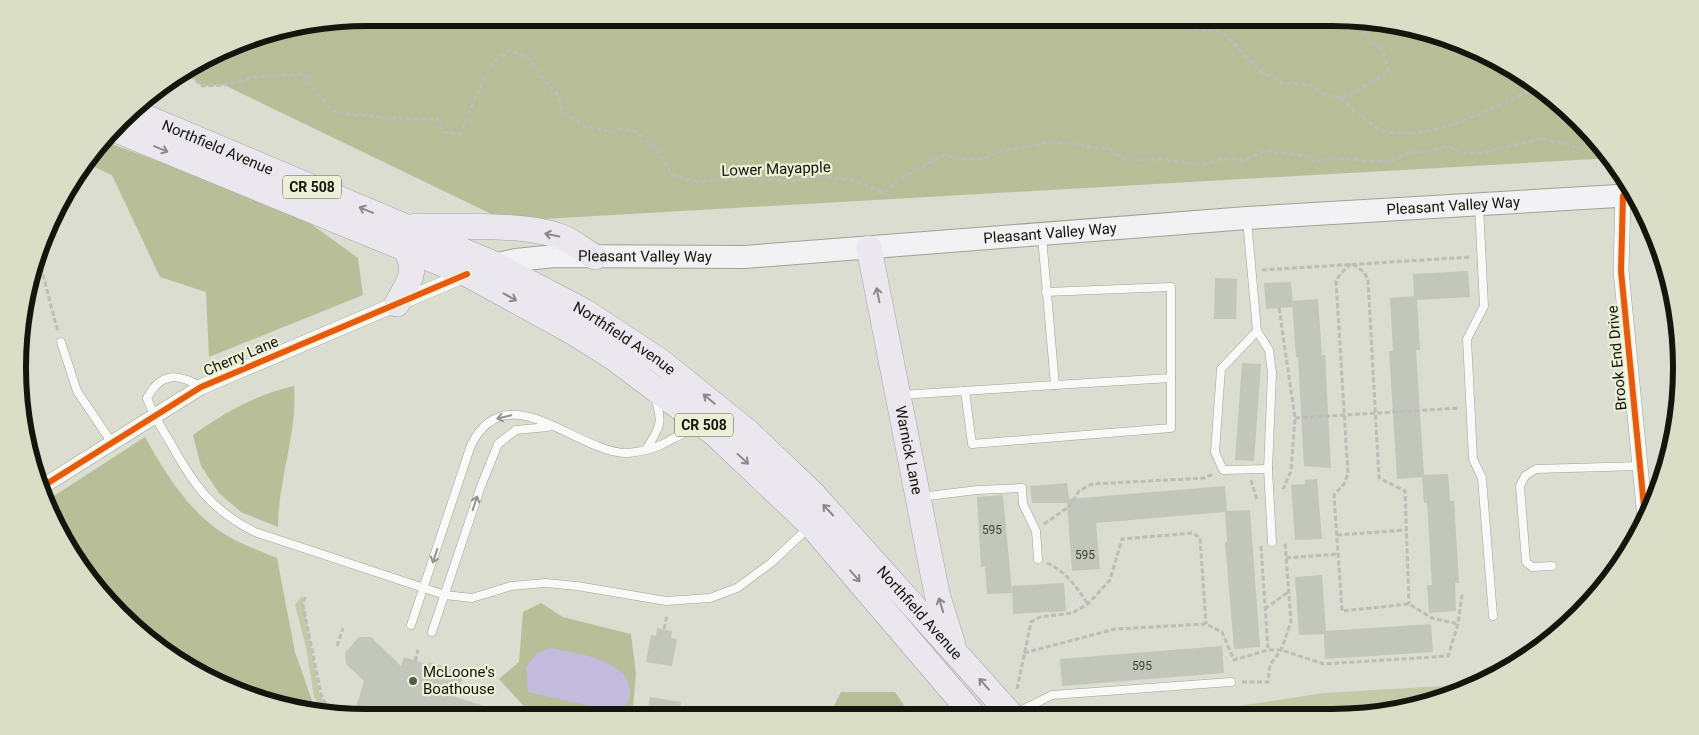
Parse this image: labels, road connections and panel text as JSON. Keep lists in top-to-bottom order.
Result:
{
  "streets": {
    "main road": [
      "Northfield Avenue",
      "CR 508",
      "Pleasant Valley Way",
      "Warnick Lane"
    ],
    "street": ["Cherry Lane", "Brook End Drive"],
    "path": ["Lower Mayapple"]
  },
  "crossings": [
    ["Northfield Avenue", "Pleasant Valley Way"],
    ["Northfield Avenue", "Cherry Lane"],
    ["Northfield Avenue", "Warnick Lane"],
    ["Pleasant Valley Way", "Cherry Lane"],
    ["Pleasant Valley Way", "Warnick Lane"]
  ],
  "one_way": ["Warnick Lane"],
  "places": ["McLoone's Boathouse"],
  "house_numbers": ["595", "595", "595"]
}
